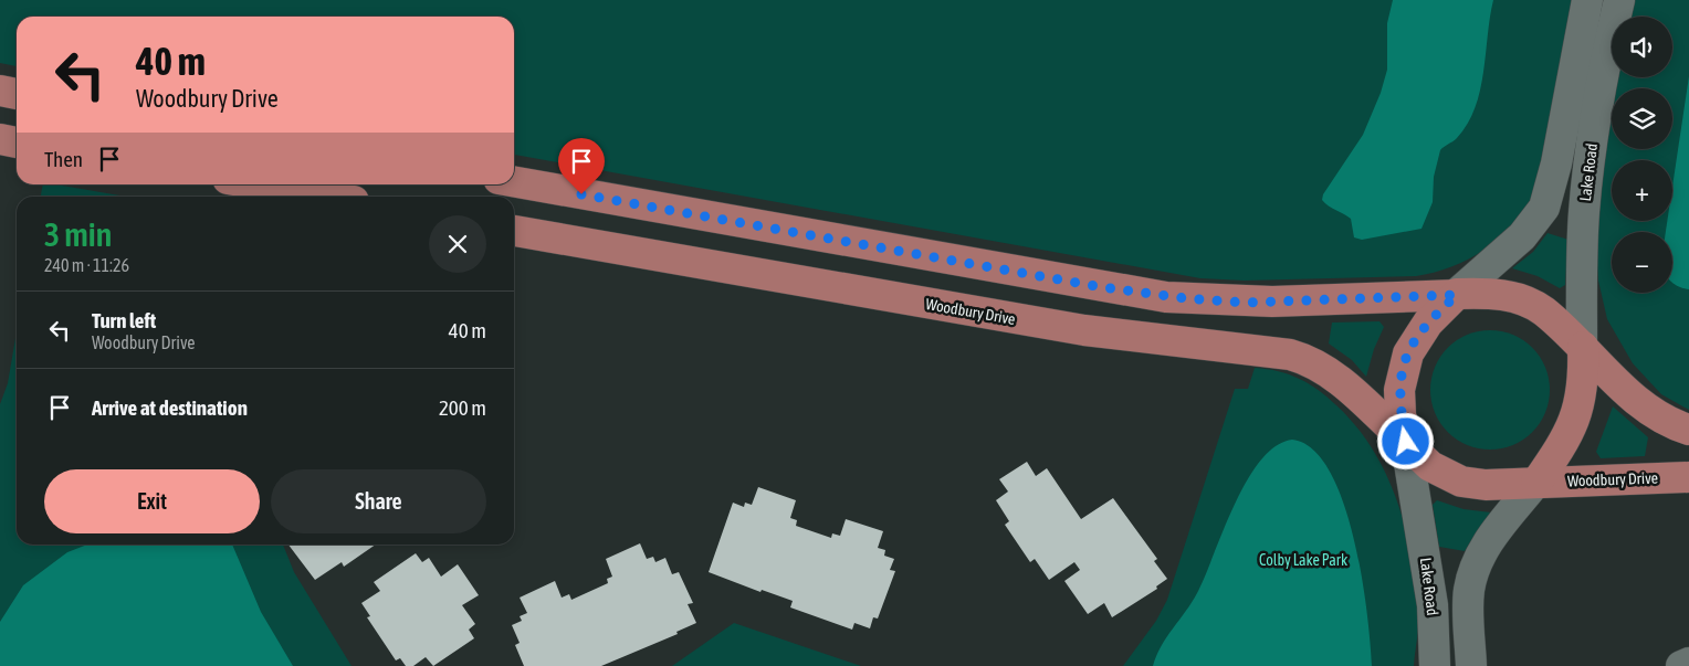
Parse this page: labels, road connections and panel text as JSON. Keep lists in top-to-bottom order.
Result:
{
  "streets": {
    "main road": ["Woodbury Drive"],
    "street": ["Lake Road"]
  },
  "crossings": [
    ["Lake Road", "Woodbury Drive"]
  ],
  "parks": ["Colby Lake Park"],
  "page": {
    "map_buttons": ["+", "−"],
    "turn": ["40 m", "Woodbury Drive"],
    "then": "Then",
    "heading": ["3 min", "240 m · 11:26"],
    "list": [
      {
        "name": "Turn left",
        "note": "Woodbury Drive",
        "value": "40 m"
      },
      {
        "name": "Arrive at destination",
        "value": "200 m"
      }
    ],
    "buttons": ["Exit", "Share"]
  }
}
